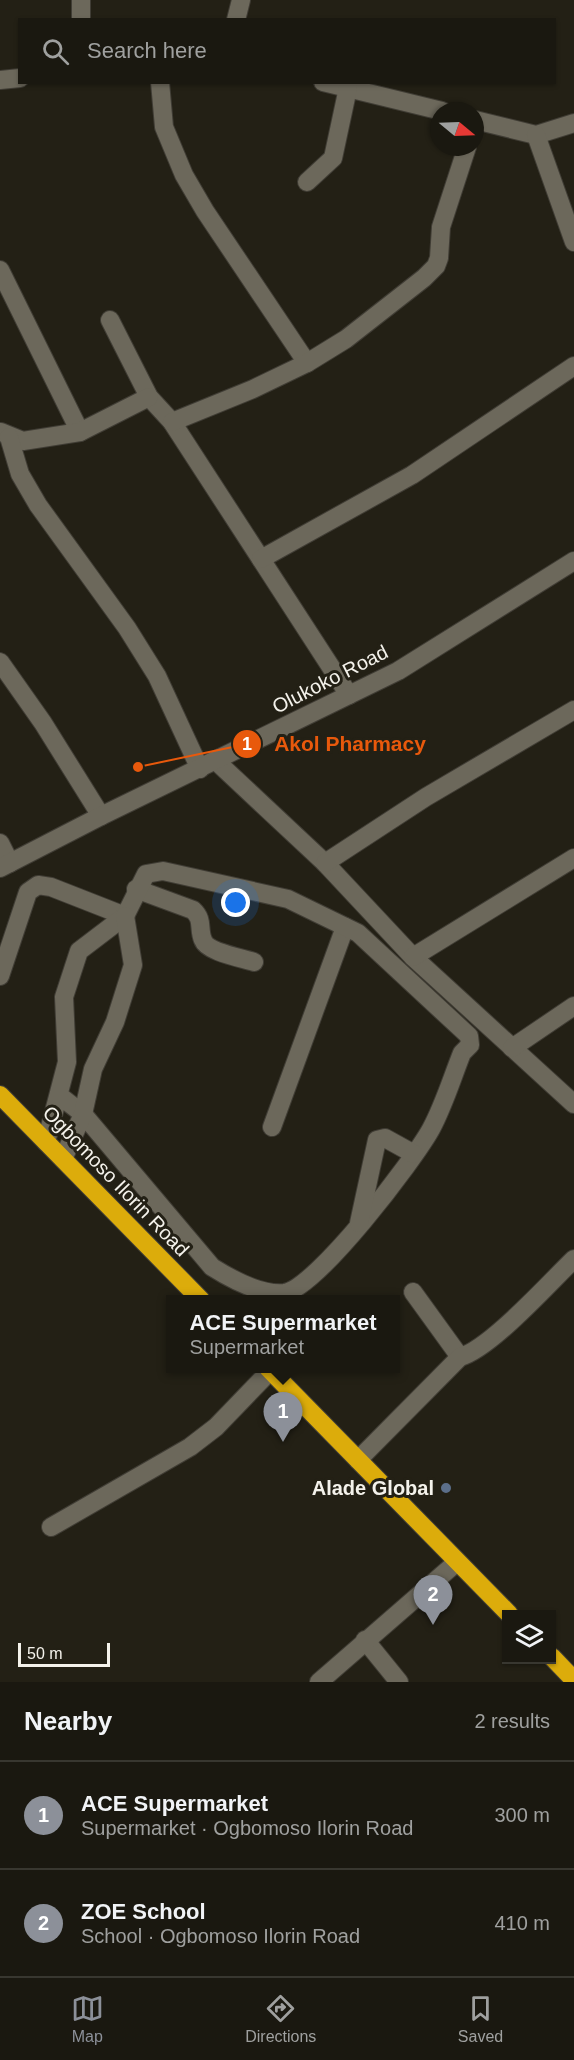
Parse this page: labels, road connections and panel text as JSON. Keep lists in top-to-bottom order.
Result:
{
  "streets": {
    "highway": ["Ogbomoso Ilorin Road"],
    "street": ["Olukoko Road"]
  },
  "places": ["Akol Pharmacy", "Alade Global"],
  "scale_bar": "50 m",
  "north": "right",
  "page": {
    "search": "Search here",
    "popup": ["ACE Supermarket", "Supermarket"],
    "pins": ["1", "2"],
    "scale": "50 m",
    "heading": ["Nearby", "2 results"],
    "list": [
      {
        "mark": "1",
        "name": "ACE Supermarket",
        "note": "Supermarket · Ogbomoso Ilorin Road",
        "value": "300 m"
      },
      {
        "mark": "2",
        "name": "ZOE School",
        "note": "School · Ogbomoso Ilorin Road",
        "value": "410 m"
      }
    ],
    "nav": ["Map", "Directions", "Saved"]
  }
}
